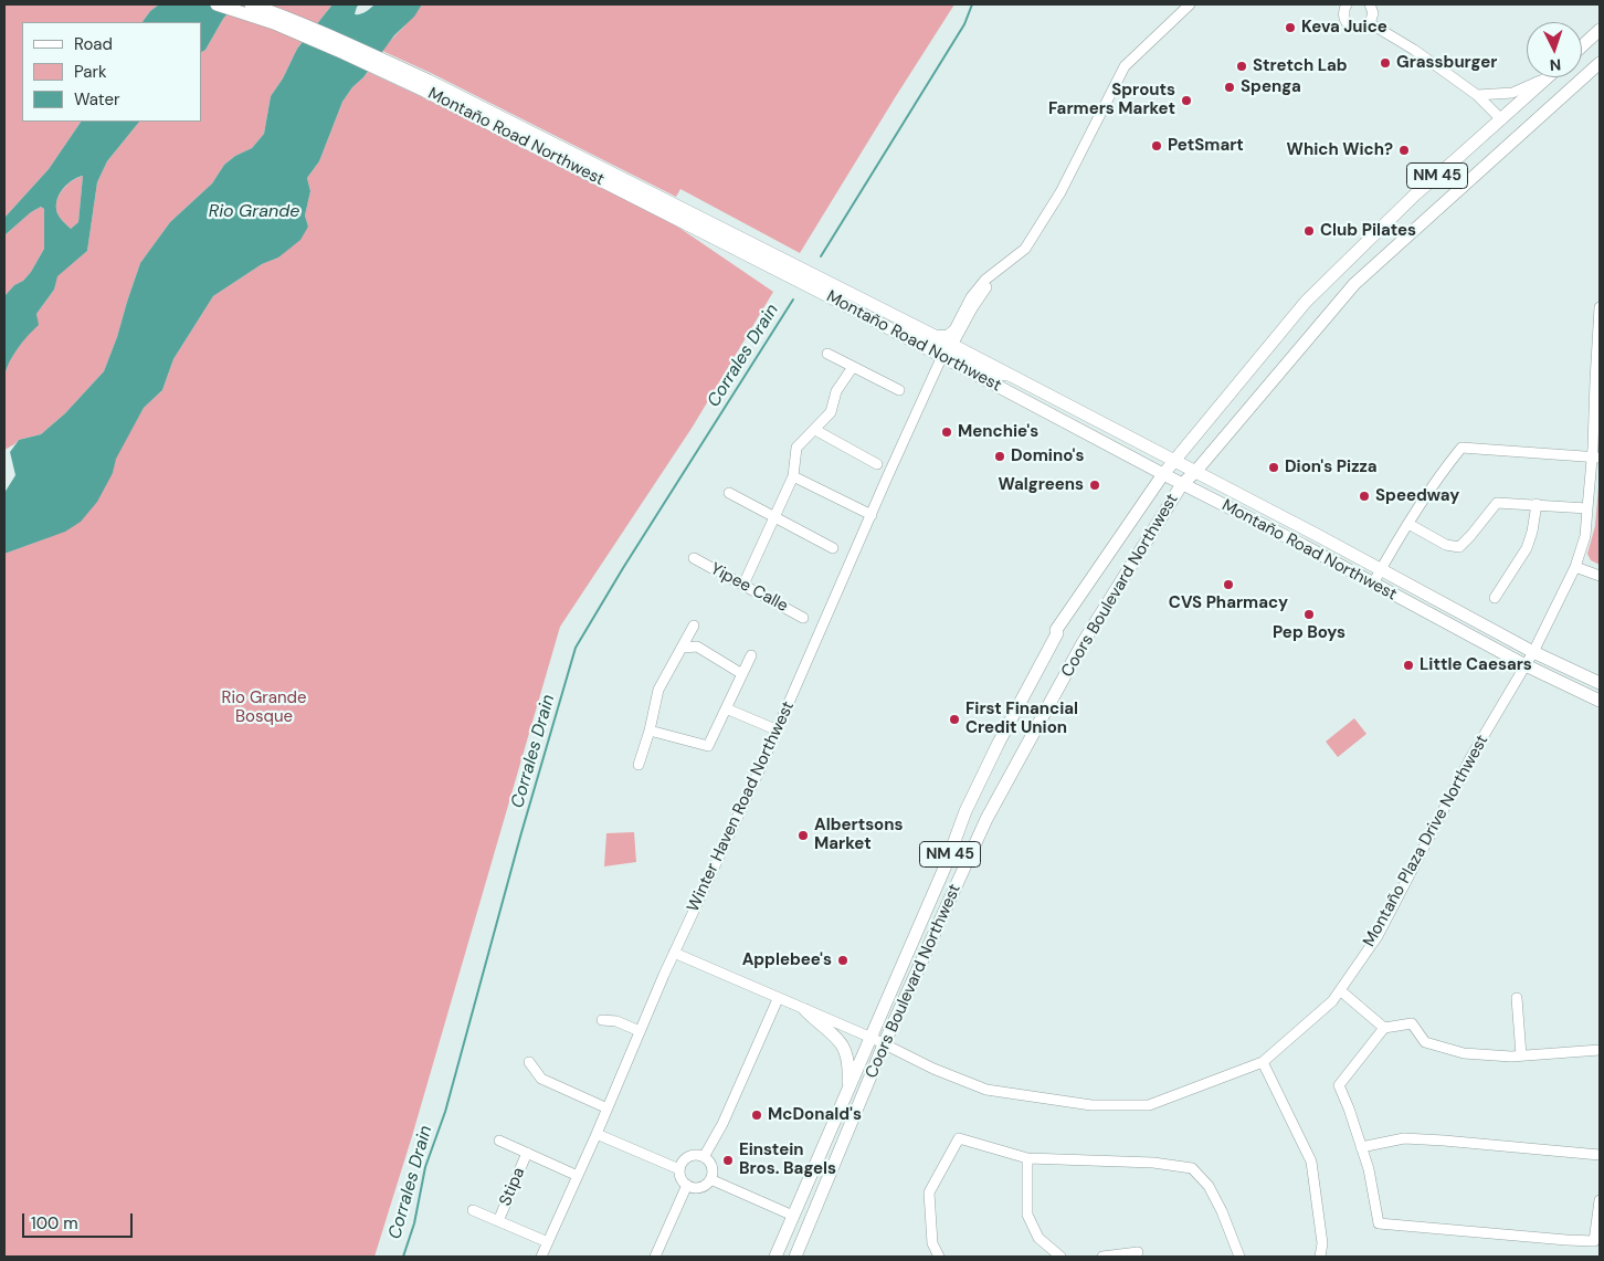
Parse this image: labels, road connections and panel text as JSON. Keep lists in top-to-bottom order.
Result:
{
  "streets": {
    "main road": ["Montaño Road Northwest", "NM 45", "Coors Boulevard Northwest"],
    "street": [
      "Yipee Calle",
      "Winter Haven Road Northwest",
      "Montaño Plaza Drive Northwest",
      "Stipa"
    ]
  },
  "crossings": [
    ["Montaño Road Northwest", "Coors Boulevard Northwest"],
    ["Montaño Road Northwest", "Winter Haven Road Northwest"],
    ["Montaño Road Northwest", "Montaño Plaza Drive Northwest"],
    ["Coors Boulevard Northwest", "Montaño Plaza Drive Northwest"],
    ["Winter Haven Road Northwest", "Montaño Plaza Drive Northwest"]
  ],
  "water": ["Rio Grande", "Corrales Drain"],
  "parks": ["Rio Grande Bosque"],
  "places": [
    "Keva Juice",
    "Grassburger",
    "Stretch Lab",
    "Spenga",
    "Sprouts Farmers Market",
    "PetSmart",
    "Which Wich?",
    "Club Pilates",
    "Menchie's",
    "Domino's",
    "Dion's Pizza",
    "Walgreens",
    "Speedway",
    "CVS Pharmacy",
    "Pep Boys",
    "Little Caesars",
    "First Financial Credit Union",
    "Albertsons Market",
    "Applebee's",
    "McDonald's",
    "Einstein Bros. Bagels"
  ],
  "legend": ["Road", "Park", "Water"],
  "scale_bar": "100 m",
  "north": "bottom"
}
